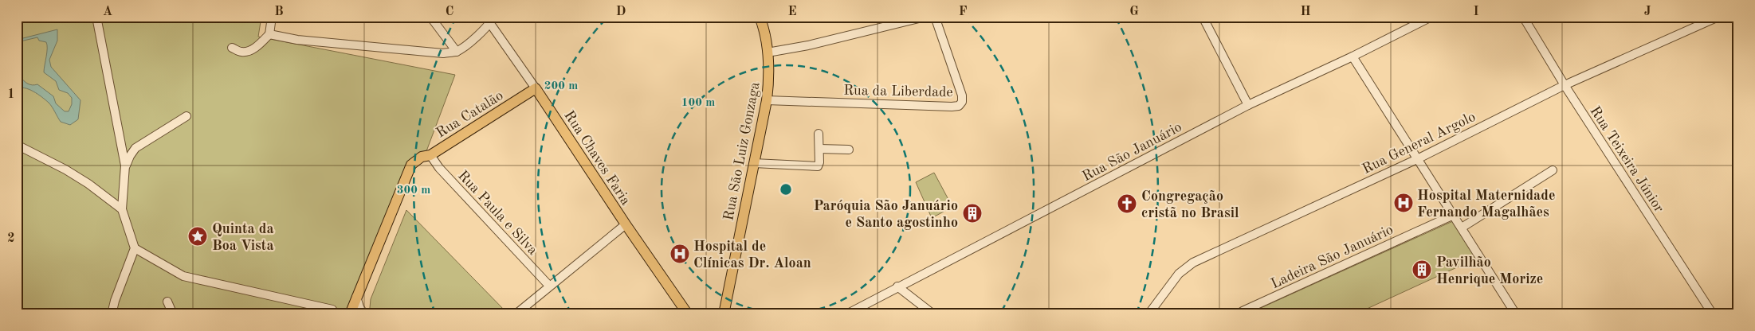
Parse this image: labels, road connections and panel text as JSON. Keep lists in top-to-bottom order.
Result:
{
  "streets": {
    "main road": ["Rua Catalão", "Rua São Luiz Gonzaga", "Rua Chaves Faria"],
    "street": [
      "Rua da Liberdade",
      "Rua General Argolo",
      "Rua São Januário",
      "Rua Teixeira Júnior",
      "Rua Paula e Silva",
      "Ladeira São Januário"
    ]
  },
  "crossings": [
    ["Rua da Liberdade", "Rua São Luiz Gonzaga"],
    ["Rua Catalão", "Rua Chaves Faria"],
    ["Rua Catalão", "Rua Paula e Silva"],
    ["Rua General Argolo", "Rua Teixeira Júnior"]
  ],
  "places": {
    "hospital": ["Hospital Maternidade Fernando Magalhães", "Hospital de Clínicas Dr. Aloan"],
    "church": ["Congregação cristã no Brasil"],
    "building": ["Paróquia São Januário e Santo agostinho", "Pavilhão Henrique Morize"],
    "place": ["Quinta da Boa Vista"]
  },
  "grid": {
    "columns": [
      "A",
      "B",
      "C",
      "D",
      "E",
      "F",
      "G",
      "H",
      "I",
      "J"
    ],
    "rows": ["1", "2"]
  },
  "rings": ["200 m", "100 m", "300 m"]
}
